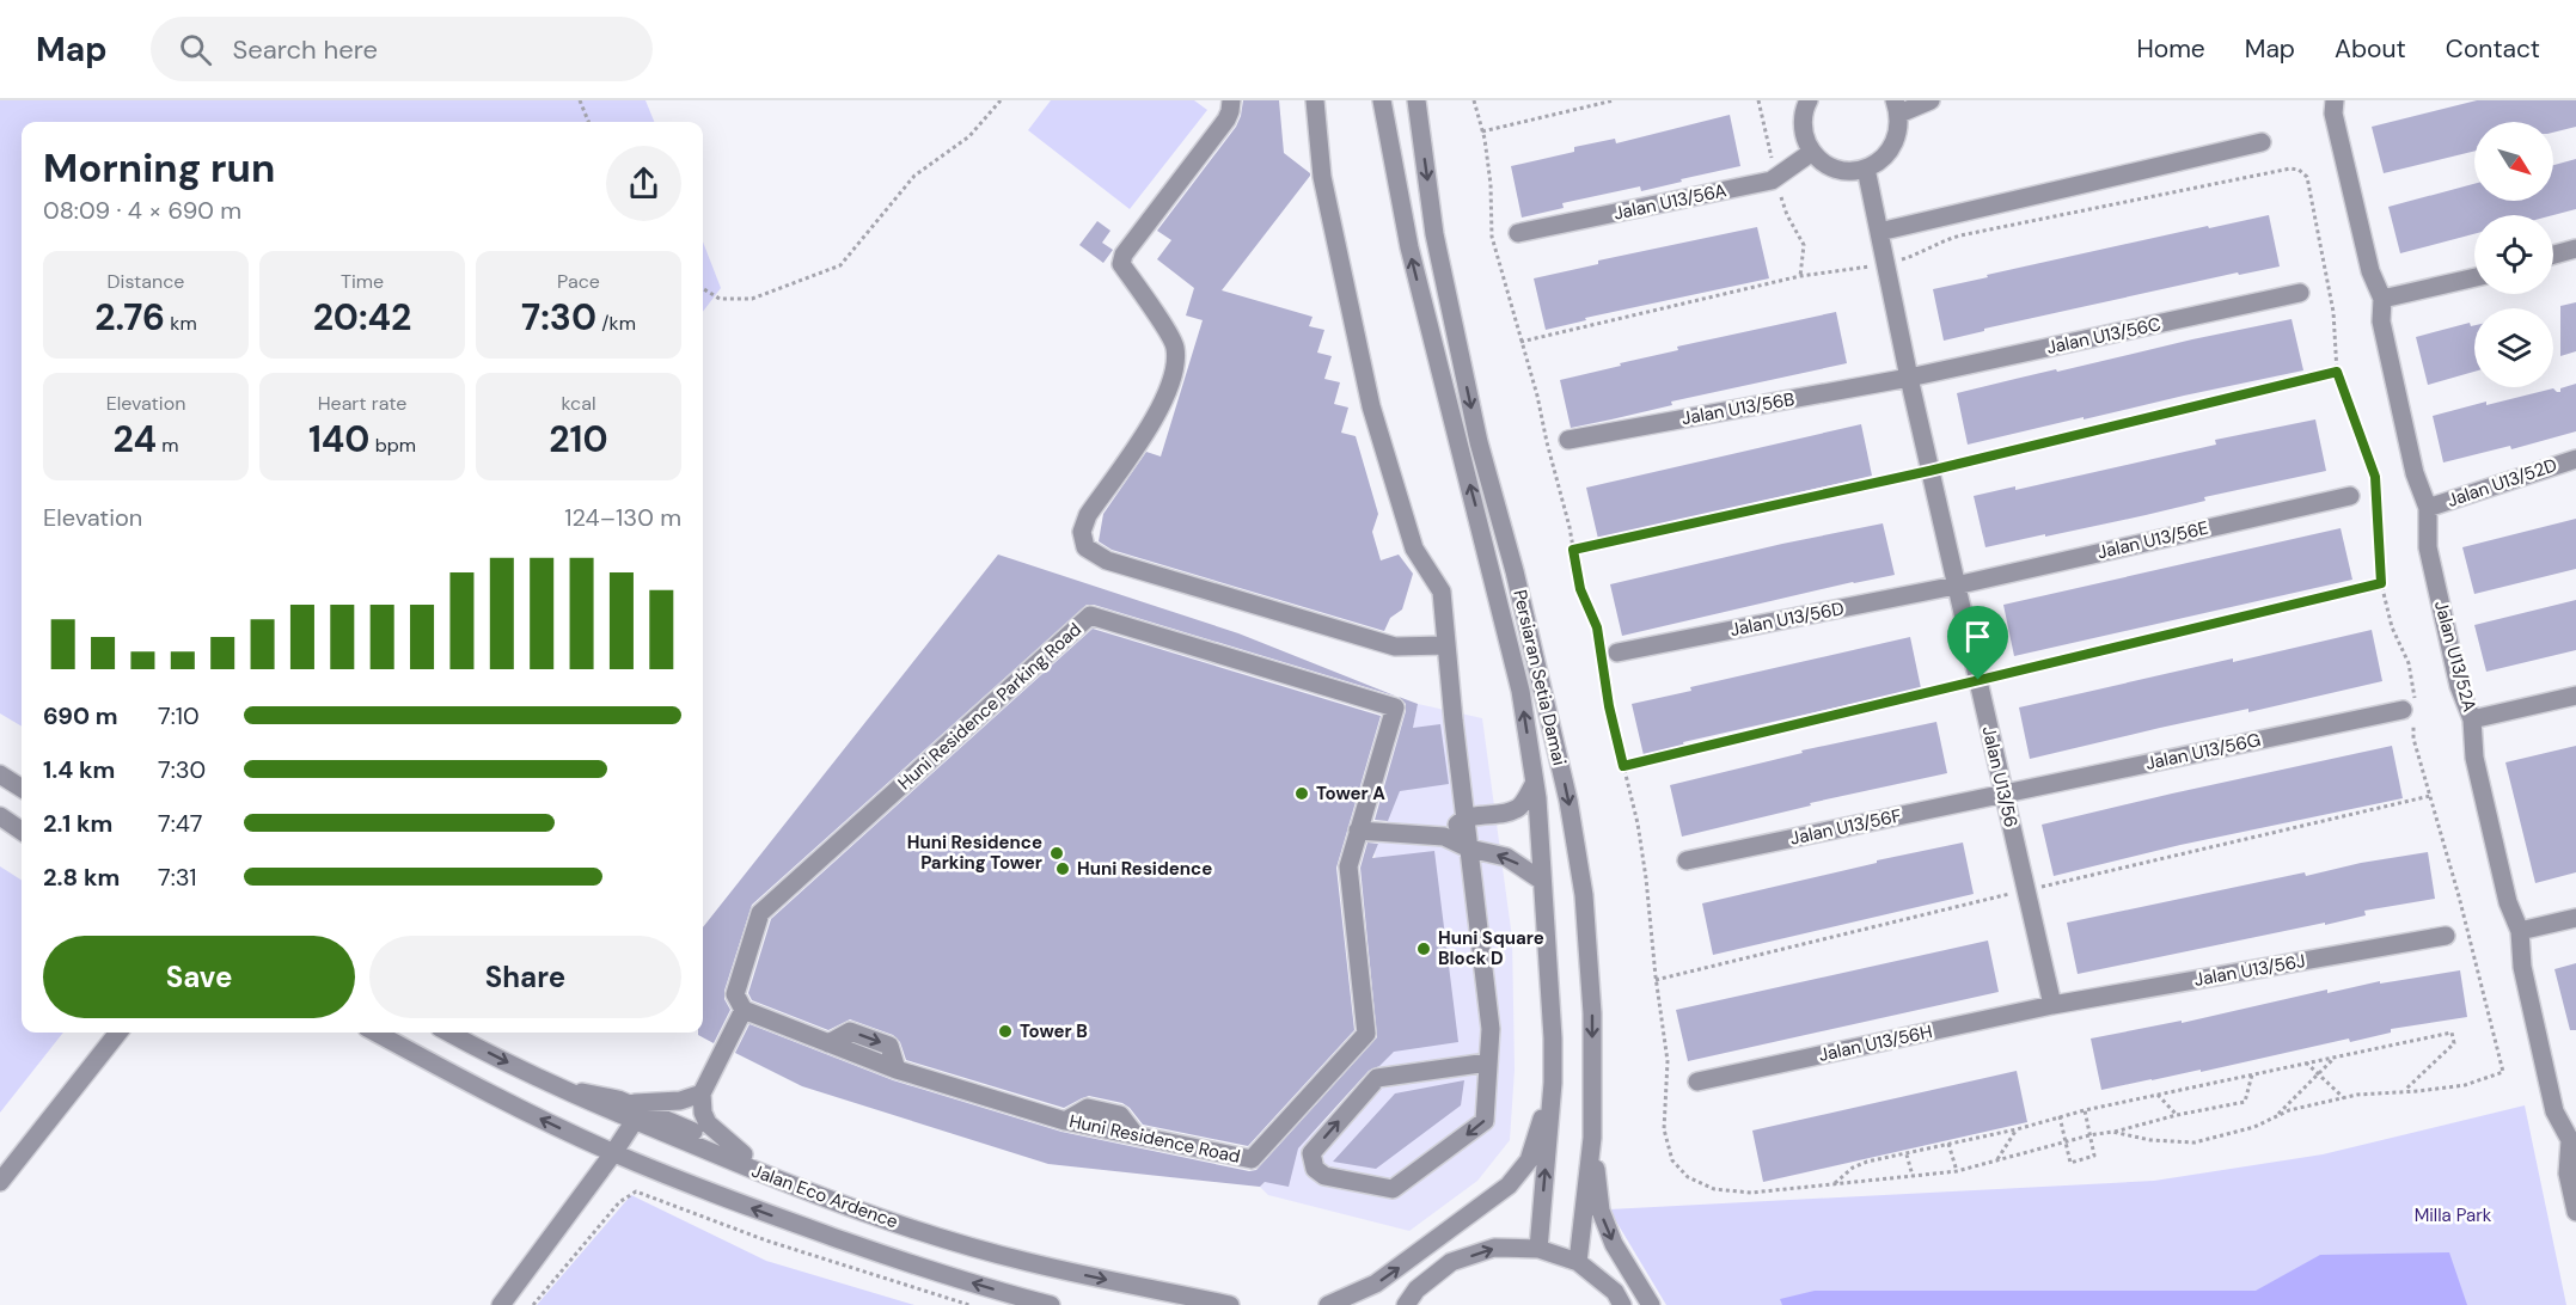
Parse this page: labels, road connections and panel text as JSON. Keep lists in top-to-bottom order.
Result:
{
  "streets": {
    "street": [
      "Jalan U13/56A",
      "Jalan U13/56C",
      "Jalan U13/56B",
      "Jalan U13/52D",
      "Jalan U13/56E",
      "Jalan U13/56D",
      "Jalan U13/52A",
      "Persiaran Setia Damai",
      "Huni Residence Parking Road",
      "Jalan U13/56G",
      "Jalan U13/56",
      "Jalan U13/56F",
      "Jalan U13/56J",
      "Jalan U13/56H",
      "Huni Residence Road",
      "Jalan Eco Ardence"
    ]
  },
  "crossings": [
    ["Jalan U13/56C", "Jalan U13/56B"],
    ["Jalan U13/56C", "Jalan U13/56"],
    ["Jalan U13/56B", "Jalan U13/56"],
    ["Jalan U13/52D", "Jalan U13/52A"],
    ["Jalan U13/56E", "Jalan U13/56D"],
    ["Jalan U13/56E", "Jalan U13/56"],
    ["Jalan U13/56D", "Jalan U13/56"],
    ["Huni Residence Parking Road", "Huni Residence Road"],
    ["Jalan U13/56G", "Jalan U13/56"],
    ["Jalan U13/56G", "Jalan U13/56F"],
    ["Jalan U13/56", "Jalan U13/56F"],
    ["Jalan U13/56", "Jalan U13/56J"],
    ["Jalan U13/56", "Jalan U13/56H"],
    ["Jalan U13/56J", "Jalan U13/56H"]
  ],
  "parks": ["Milla Park"],
  "places": [
    "Tower A",
    "Huni Residence Parking Tower",
    "Huni Residence",
    "Huni Square Block D",
    "Tower B"
  ],
  "north": "bottom right",
  "page": {
    "header": "Map",
    "search": "Search here",
    "nav": [
      "Home",
      "Map",
      "About",
      "Contact"
    ],
    "heading": ["Morning run", "08:09 · 4 × 690 m"],
    "stats": [
      ["Distance", "2.76 km"],
      ["Time", "20:42"],
      ["Pace", "7:30 /km"],
      ["Elevation", "24 m"],
      ["Heart rate", "140 bpm"],
      ["kcal", "210"]
    ],
    "chart": ["Elevation", "124–130 m"],
    "list": [
      {
        "name": "690 m",
        "note": "7:10"
      },
      {
        "name": "1.4 km",
        "note": "7:30"
      },
      {
        "name": "2.1 km",
        "note": "7:47"
      },
      {
        "name": "2.8 km",
        "note": "7:31"
      }
    ],
    "buttons": ["Save", "Share"]
  }
}
